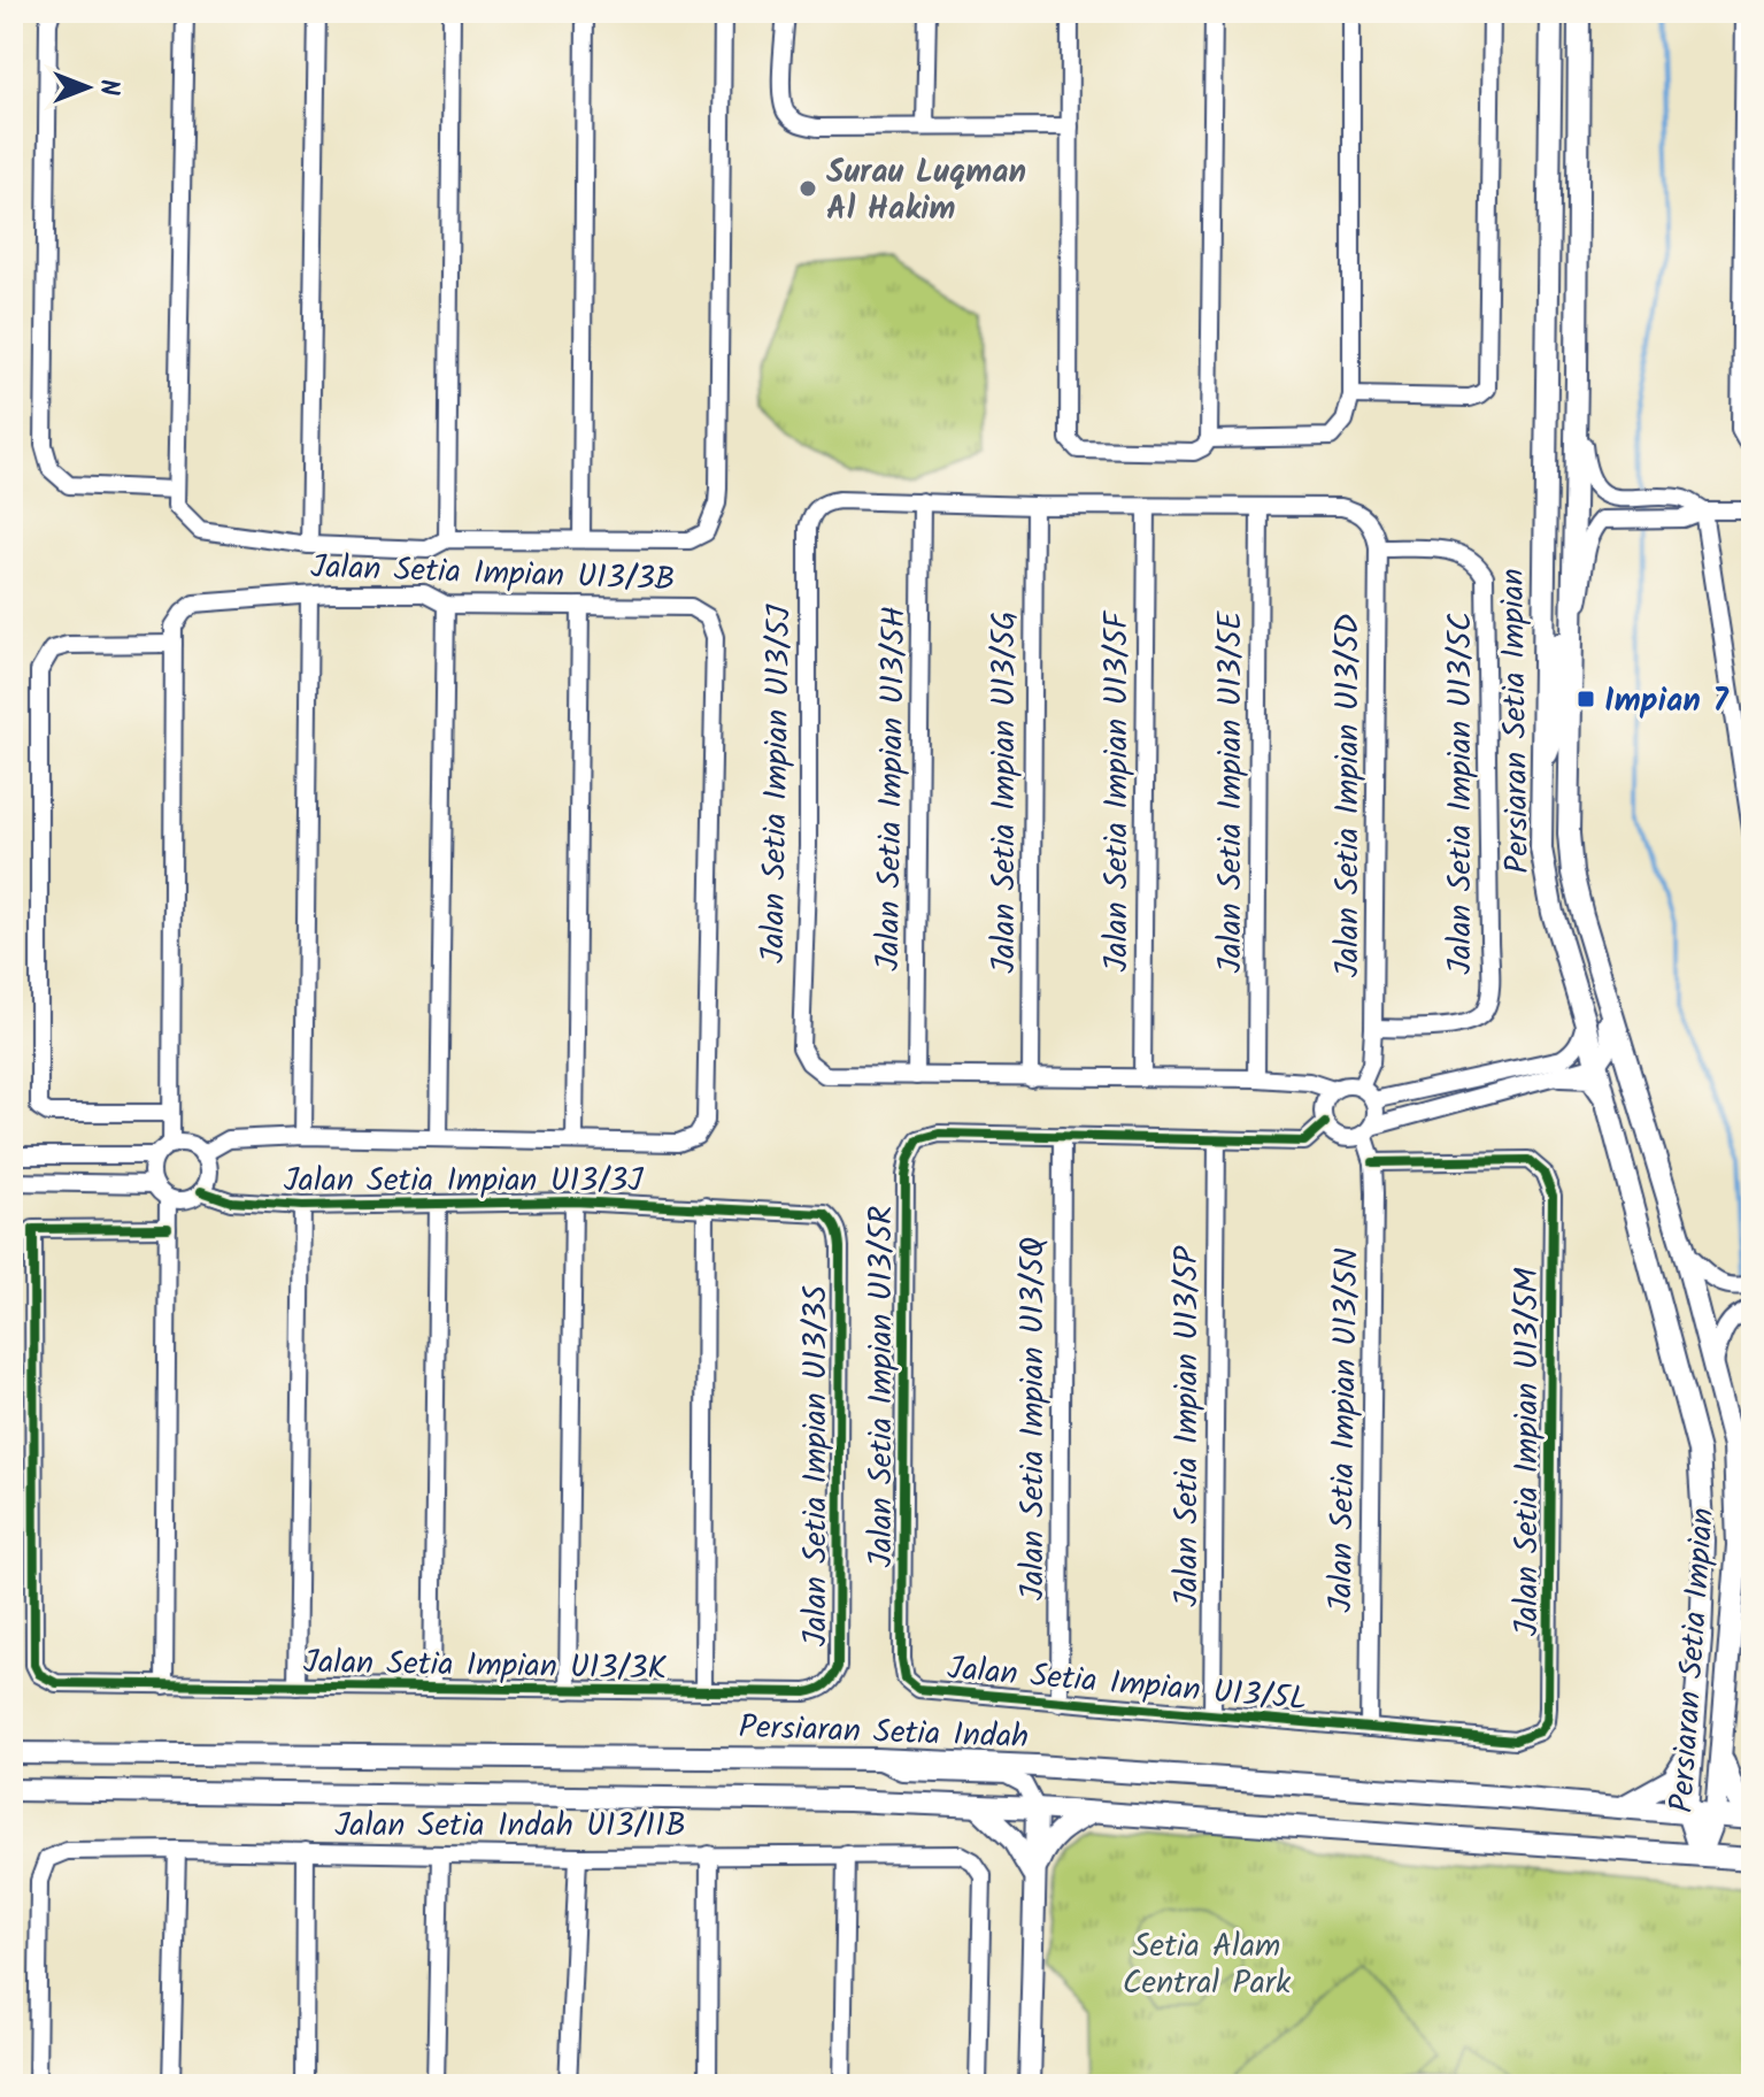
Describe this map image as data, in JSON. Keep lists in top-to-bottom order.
{
  "streets": {
    "street": [
      "Jalan Setia Impian U13/3B",
      "Persiaran Setia Impian",
      "Jalan Setia Impian U13/5J",
      "Jalan Setia Impian U13/5H",
      "Jalan Setia Impian U13/5G",
      "Jalan Setia Impian U13/5F",
      "Jalan Setia Impian U13/5E",
      "Jalan Setia Impian U13/5C",
      "Jalan Setia Impian U13/5D",
      "Jalan Setia Impian U13/3J",
      "Jalan Setia Impian U13/5R",
      "Jalan Setia Impian U13/5Q",
      "Jalan Setia Impian U13/5P",
      "Jalan Setia Impian U13/5N",
      "Jalan Setia Impian U13/5M",
      "Jalan Setia Impian U13/3S",
      "Jalan Setia Impian U13/3K",
      "Jalan Setia Impian U13/5L",
      "Persiaran Setia Indah",
      "Jalan Setia Indah U13/11B"
    ]
  },
  "crossings": [
    ["Persiaran Setia Impian", "Persiaran Setia Indah"],
    ["Jalan Setia Impian U13/5J", "Jalan Setia Impian U13/5H"],
    ["Jalan Setia Impian U13/5C", "Jalan Setia Impian U13/5D"],
    ["Jalan Setia Impian U13/5D", "Jalan Setia Impian U13/5N"],
    ["Jalan Setia Impian U13/3J", "Jalan Setia Impian U13/3S"],
    ["Jalan Setia Impian U13/5R", "Jalan Setia Impian U13/5Q"],
    ["Jalan Setia Impian U13/5R", "Jalan Setia Impian U13/5L"],
    ["Jalan Setia Impian U13/5Q", "Jalan Setia Impian U13/5L"],
    ["Jalan Setia Impian U13/5P", "Jalan Setia Impian U13/5L"],
    ["Jalan Setia Impian U13/5N", "Jalan Setia Impian U13/5M"],
    ["Jalan Setia Impian U13/5N", "Jalan Setia Impian U13/5L"],
    ["Jalan Setia Impian U13/5M", "Jalan Setia Impian U13/5L"],
    ["Jalan Setia Impian U13/3S", "Jalan Setia Impian U13/3K"]
  ],
  "parks": ["Setia Alam Central Park"],
  "places": {
    "other": ["Surau Luqman Al Hakim"],
    "transit": ["Impian 7"]
  },
  "north": "right"
}
